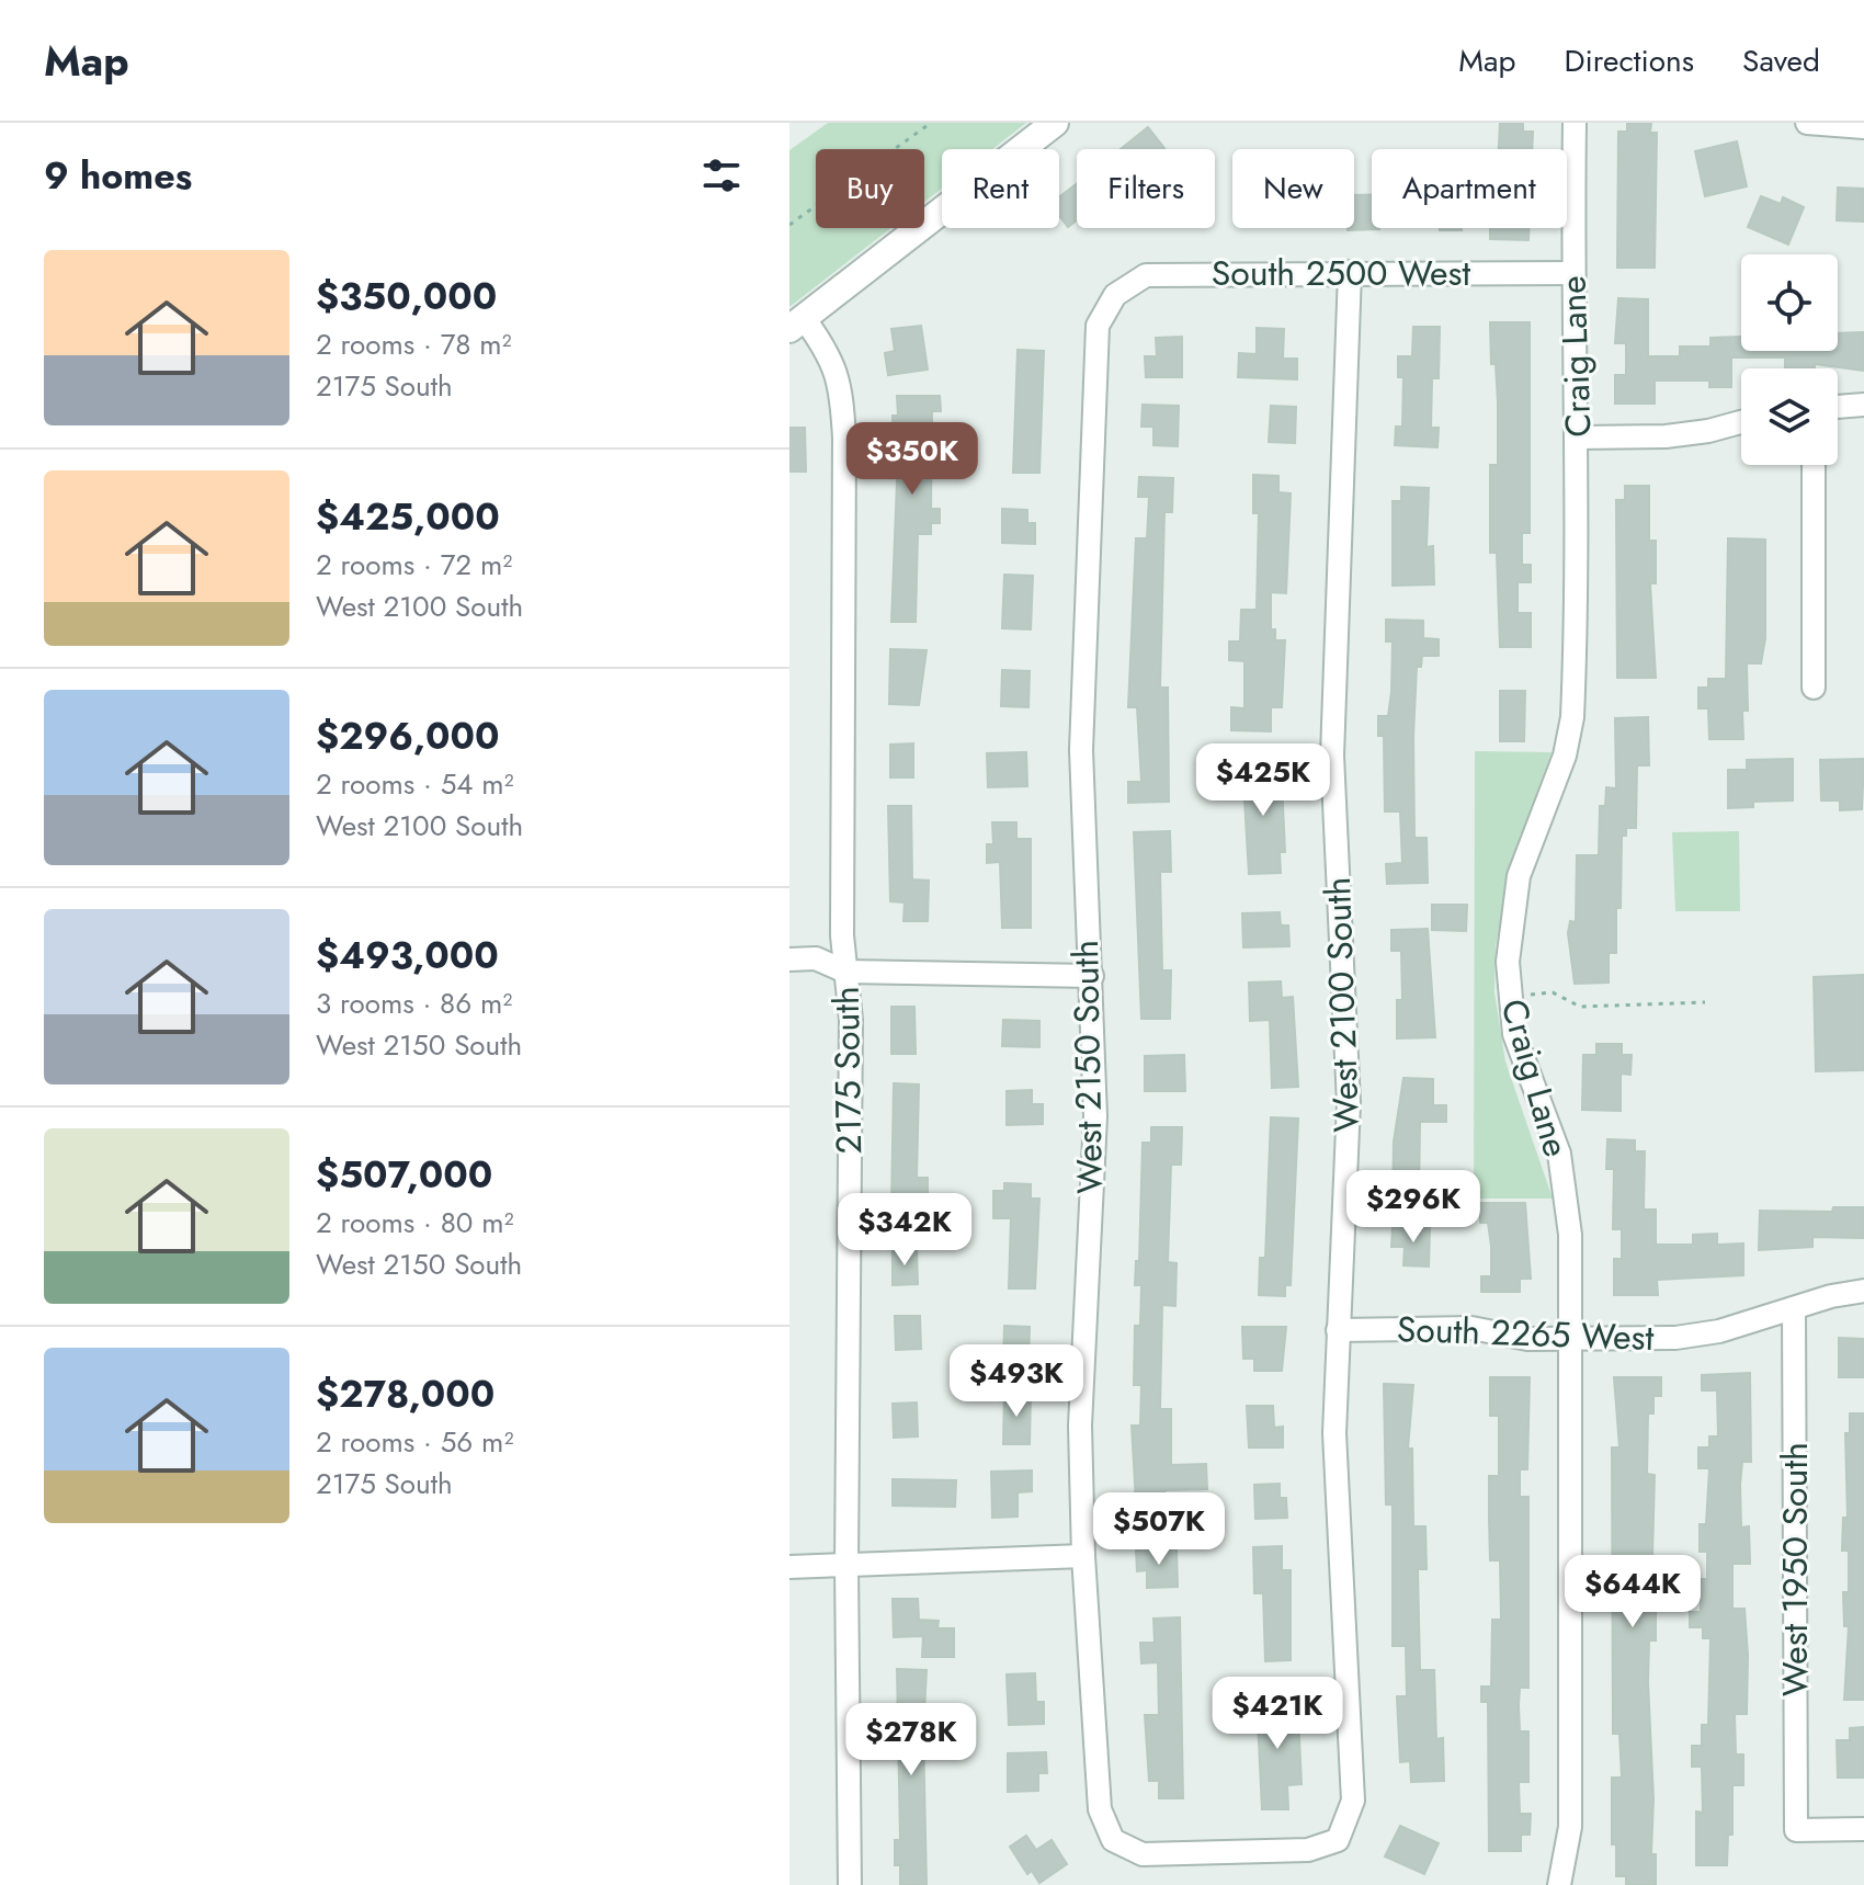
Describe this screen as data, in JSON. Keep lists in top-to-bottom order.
{
  "streets": {
    "street": [
      "South 2500 West",
      "Craig Lane",
      "West 2100 South",
      "West 2150 South",
      "2175 South",
      "South 2265 West",
      "West 1950 South"
    ]
  },
  "crossings": [
    ["South 2500 West", "Craig Lane"],
    ["South 2500 West", "West 2100 South"],
    ["South 2500 West", "West 2150 South"],
    ["Craig Lane", "South 2265 West"],
    ["West 2100 South", "West 2150 South"],
    ["West 2100 South", "South 2265 West"],
    ["South 2265 West", "West 1950 South"]
  ],
  "page": {
    "header": "Map",
    "nav": ["Map", "Directions", "Saved"],
    "heading": "9 homes",
    "chip": [
      "Buy",
      "Rent",
      "Filters",
      "New",
      "Apartment"
    ],
    "list": [
      {
        "name": "$350,000",
        "note": "2 rooms · 78 m² · 2175 South"
      },
      {
        "name": "$425,000",
        "note": "2 rooms · 72 m² · West 2100 South"
      },
      {
        "name": "$296,000",
        "note": "2 rooms · 54 m² · West 2100 South"
      },
      {
        "name": "$493,000",
        "note": "3 rooms · 86 m² · West 2150 South"
      },
      {
        "name": "$507,000",
        "note": "2 rooms · 80 m² · West 2150 South"
      },
      {
        "name": "$278,000",
        "note": "2 rooms · 56 m² · 2175 South"
      }
    ],
    "price": [
      "$350K",
      "$425K",
      "$296K",
      "$342K",
      "$493K",
      "$507K",
      "$644K",
      "$421K",
      "$278K"
    ]
  }
}
